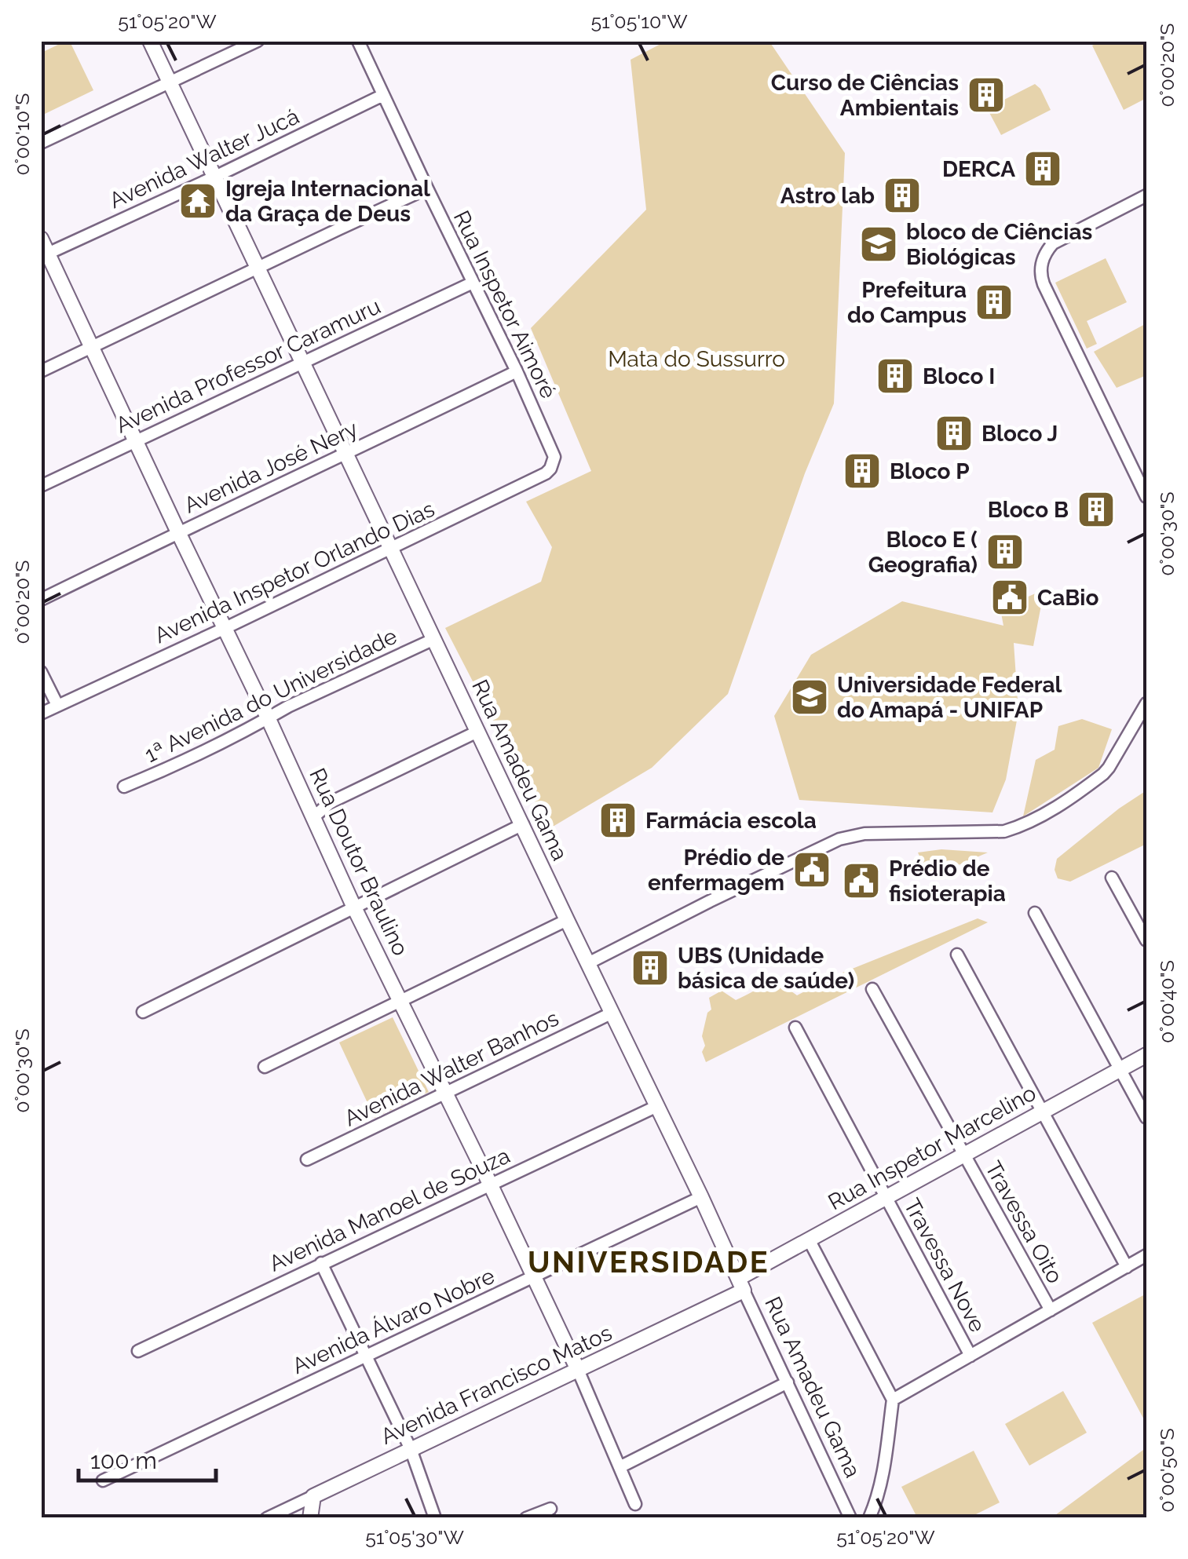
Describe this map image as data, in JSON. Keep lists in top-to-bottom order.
{
  "streets": {
    "street": [
      "Avenida Walter Jucá",
      "Rua Inspetor Aimoré",
      "Avenida Professor Caramuru",
      "Avenida José Nery",
      "Avenida Inspetor Orlando Dias",
      "1ª Avenida do Universidade",
      "Rua Amadeu Gama",
      "Rua Doutor Braulino",
      "Avenida Walter Banhos",
      "Rua Inspetor Marcelino",
      "Avenida Manoel de Souza",
      "Travessa Oito",
      "Travessa Nove",
      "Avenida Álvaro Nobre",
      "Avenida Francisco Matos"
    ]
  },
  "crossings": [
    ["Avenida Walter Jucá", "Rua Inspetor Aimoré"],
    ["Avenida Walter Jucá", "Rua Amadeu Gama"],
    ["Avenida Walter Jucá", "Rua Doutor Braulino"],
    ["Rua Inspetor Aimoré", "Avenida Professor Caramuru"],
    ["Rua Inspetor Aimoré", "Avenida José Nery"],
    ["Rua Inspetor Aimoré", "Avenida Inspetor Orlando Dias"],
    ["Avenida Professor Caramuru", "Rua Amadeu Gama"],
    ["Avenida Professor Caramuru", "Rua Doutor Braulino"],
    ["Avenida José Nery", "Rua Amadeu Gama"],
    ["Avenida José Nery", "Rua Doutor Braulino"],
    ["Avenida Inspetor Orlando Dias", "Rua Amadeu Gama"],
    ["Avenida Inspetor Orlando Dias", "Rua Doutor Braulino"],
    ["1ª Avenida do Universidade", "Rua Amadeu Gama"],
    ["1ª Avenida do Universidade", "Rua Doutor Braulino"],
    ["Rua Amadeu Gama", "Avenida Walter Banhos"],
    ["Rua Amadeu Gama", "Rua Inspetor Marcelino"],
    ["Rua Amadeu Gama", "Avenida Manoel de Souza"],
    ["Rua Amadeu Gama", "Avenida Álvaro Nobre"],
    ["Rua Amadeu Gama", "Avenida Francisco Matos"],
    ["Rua Doutor Braulino", "Avenida Walter Banhos"],
    ["Rua Doutor Braulino", "Avenida Manoel de Souza"],
    ["Rua Doutor Braulino", "Avenida Álvaro Nobre"],
    ["Rua Doutor Braulino", "Avenida Francisco Matos"],
    ["Rua Inspetor Marcelino", "Travessa Oito"],
    ["Rua Inspetor Marcelino", "Travessa Nove"],
    ["Rua Inspetor Marcelino", "Avenida Francisco Matos"]
  ],
  "districts": ["UNIVERSIDADE"],
  "parks": ["Mata do Sussurro"],
  "places": {
    "building": [
      "Curso de Ciências Ambientais",
      "DERCA",
      "Astro lab",
      "Prefeitura do Campus",
      "Bloco I",
      "Bloco J",
      "Bloco P",
      "Bloco B",
      "Bloco E ( Geografia)",
      "Farmácia escola",
      "UBS (Unidade básica de saúde)"
    ],
    "temple": ["Igreja Internacional da Graça de Deus"],
    "school or university": ["bloco de Ciências Biológicas", "Universidade Federal do Amapá - UNIFAP"],
    "public building": ["CaBio", "Prédio de enfermagem", "Prédio de fisioterapia"]
  },
  "scale_bar": "100 m",
  "coordinates": [
    "51°05'20\"W",
    "51°05'10\"W",
    "0°00'20\"S",
    "0°00'10\"S",
    "0°00'30\"S",
    "0°00'40\"S",
    "0°00'50\"S",
    "51°05'30\"W"
  ]
}
